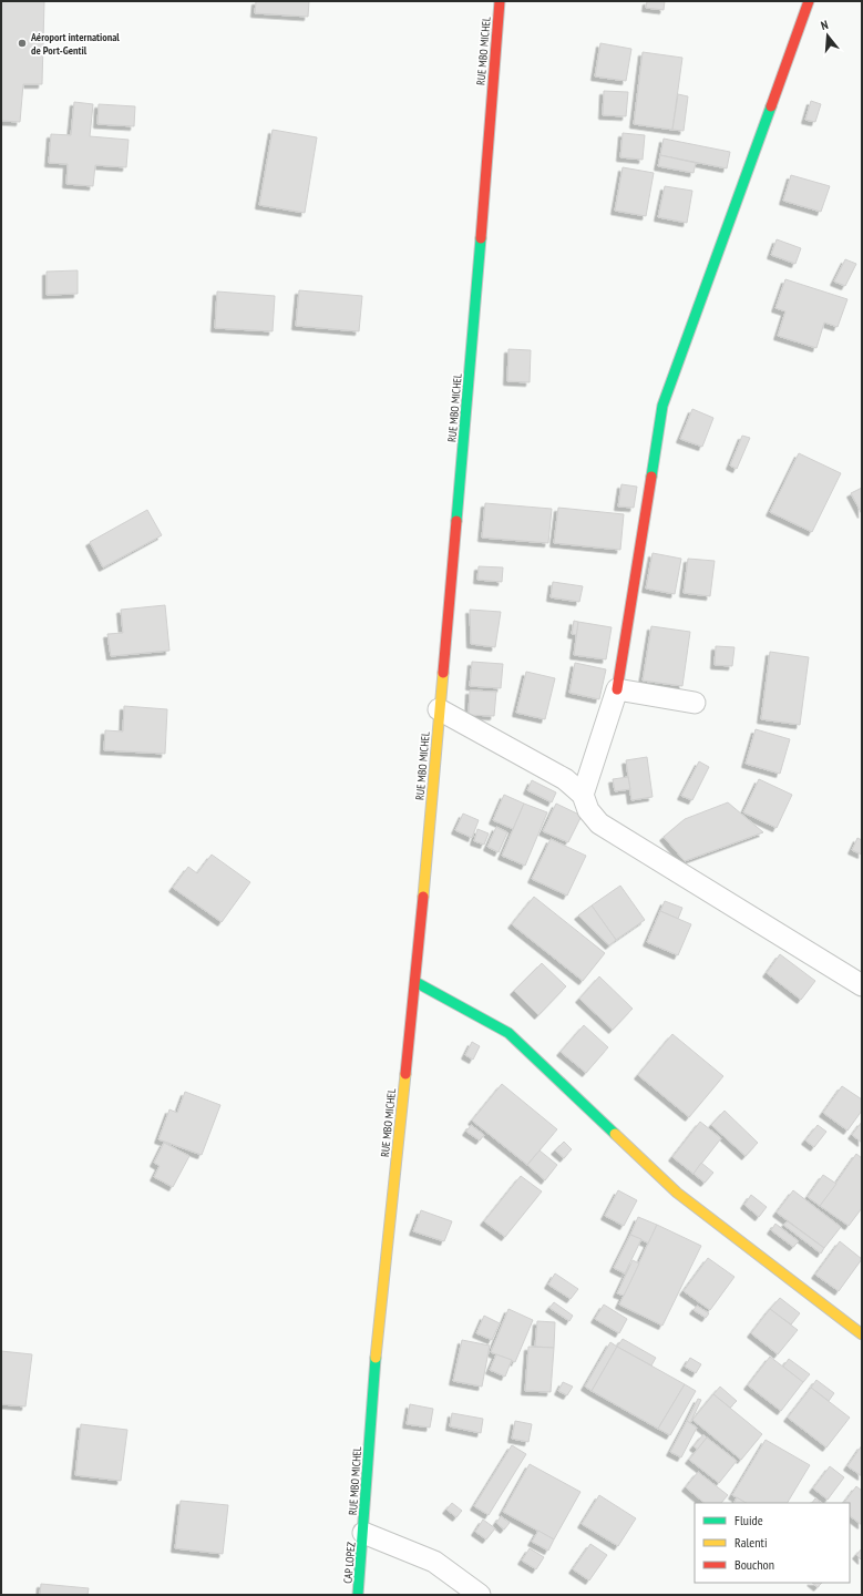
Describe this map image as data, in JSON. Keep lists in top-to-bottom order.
{
  "streets": {
    "street": ["RUE MBO MICHEL", "CAP LOPEZ"]
  },
  "crossings": [
    ["RUE MBO MICHEL", "CAP LOPEZ"]
  ],
  "places": ["Aéroport international de Port-Gentil"],
  "legend": ["Fluide", "Ralenti", "Bouchon"],
  "north": "top"
}
